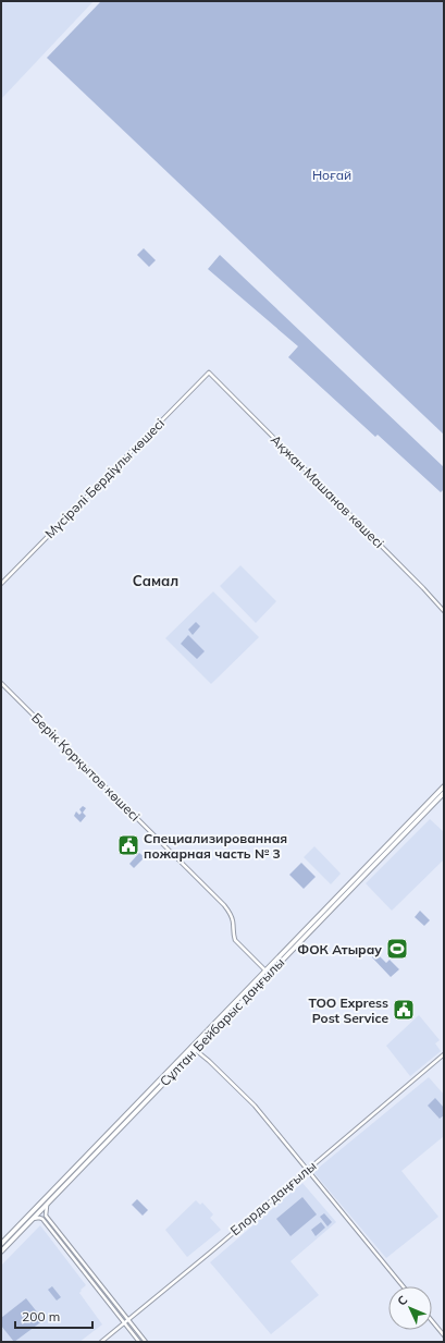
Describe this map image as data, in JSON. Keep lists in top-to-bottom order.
{
  "streets": {
    "main road": ["Сұлтан Бейбарыс даңғылы"],
    "street": [
      "Мүсірәлі Бердіұлы көшесі",
      "Ақжан Машанов көшесі",
      "Берік Қорқытов көшесі",
      "Елорда даңғылы"
    ]
  },
  "crossings": [
    ["Мүсірәлі Бердіұлы көшесі", "Ақжан Машанов көшесі"],
    ["Берік Қорқытов көшесі", "Сұлтан Бейбарыс даңғылы"]
  ],
  "districts": ["Самал"],
  "parks": ["Ноғай"],
  "places": {
    "public building": ["Специализированная пожарная часть № 3", "ТОО Express Post Service"],
    "sports": ["ФОК Атырау"]
  },
  "scale_bar": "200 m",
  "north": "top left"
}
